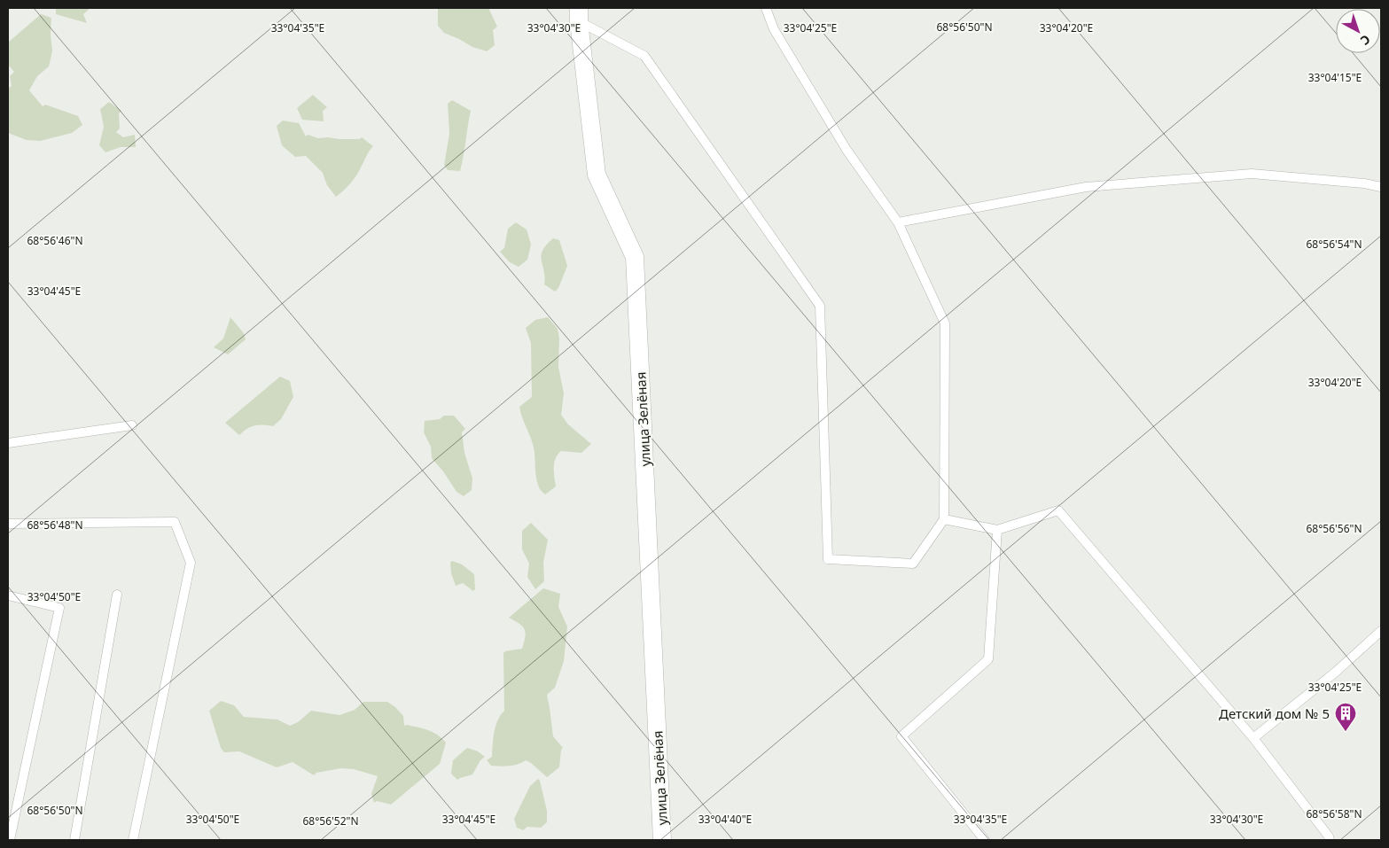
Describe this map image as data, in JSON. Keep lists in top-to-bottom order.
{
  "streets": {
    "street": ["улица Зелёная"]
  },
  "places": {
    "building": ["Детский дом № 5"]
  },
  "north": "bottom right",
  "coordinates": [
    "68°56'50\"N",
    "33°04'25\"E",
    "33°04'20\"E",
    "33°04'35\"E",
    "33°04'30\"E",
    "33°04'15\"E",
    "68°56'46\"N",
    "68°56'54\"N",
    "33°04'45\"E",
    "68°56'48\"N",
    "68°56'56\"N",
    "33°04'50\"E",
    "68°56'58\"N",
    "33°04'40\"E",
    "68°56'52\"N"
  ]
}
